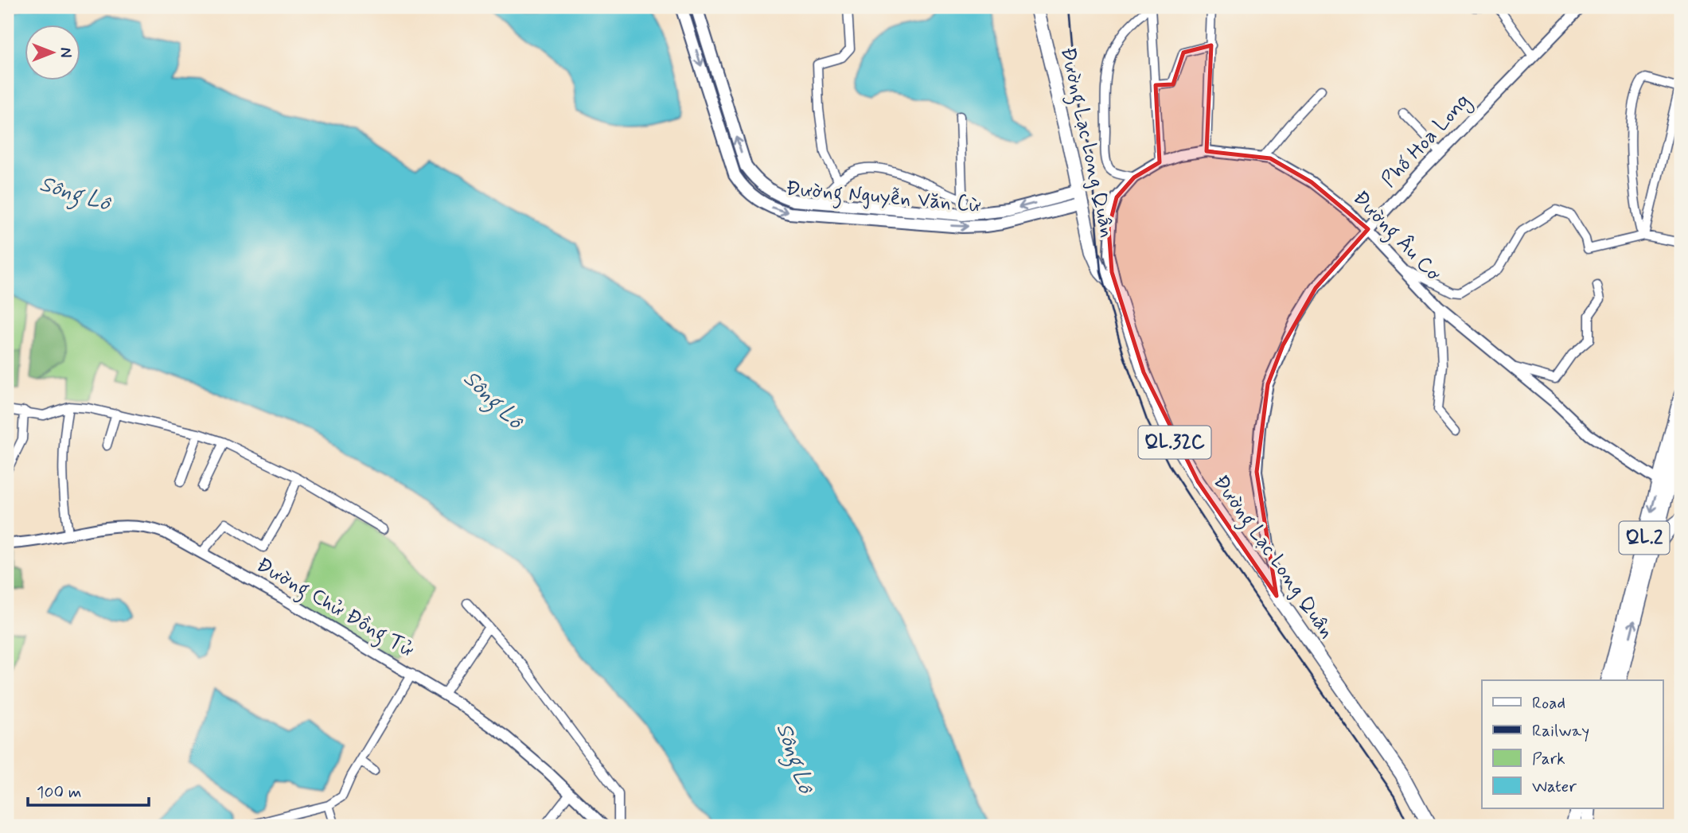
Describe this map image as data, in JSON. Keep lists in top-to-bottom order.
{
  "streets": {
    "main road": [
      "Đường Lạc Long Quân",
      "Đường Nguyễn Văn Cừ",
      "QL.32C",
      "QL.2"
    ],
    "street": ["Phố Hoa Long", "Đường Âu Cơ", "Đường Chử Đồng Tử"]
  },
  "crossings": [
    ["Phố Hoa Long", "Đường Lạc Long Quân"],
    ["Phố Hoa Long", "Đường Âu Cơ"],
    ["Đường Lạc Long Quân", "Đường Nguyễn Văn Cừ"],
    ["Đường Lạc Long Quân", "Đường Âu Cơ"],
    ["Đường Âu Cơ", "QL.2"]
  ],
  "water": ["Sông Lô"],
  "legend": [
    "Road",
    "Railway",
    "Park",
    "Water"
  ],
  "scale_bar": "100 m",
  "north": "right"
}
